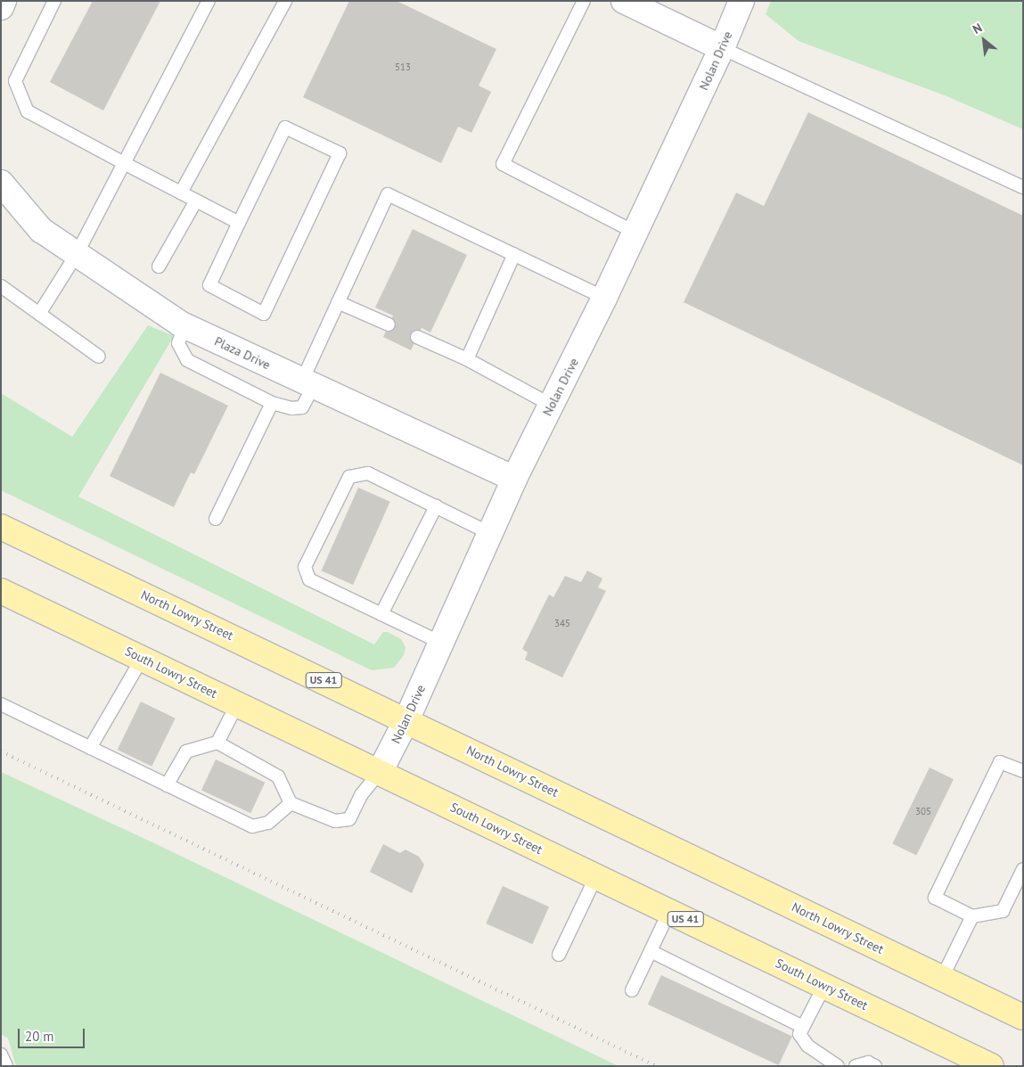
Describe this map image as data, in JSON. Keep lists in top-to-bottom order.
{
  "streets": {
    "main road": ["North Lowry Street", "South Lowry Street", "US 41"],
    "street": ["Nolan Drive", "Plaza Drive"]
  },
  "crossings": [
    ["Nolan Drive", "Plaza Drive"],
    ["Nolan Drive", "North Lowry Street"],
    ["Nolan Drive", "South Lowry Street"]
  ],
  "house_numbers": ["513", "345", "305"],
  "scale_bar": "20 m",
  "north": "top left"
}
